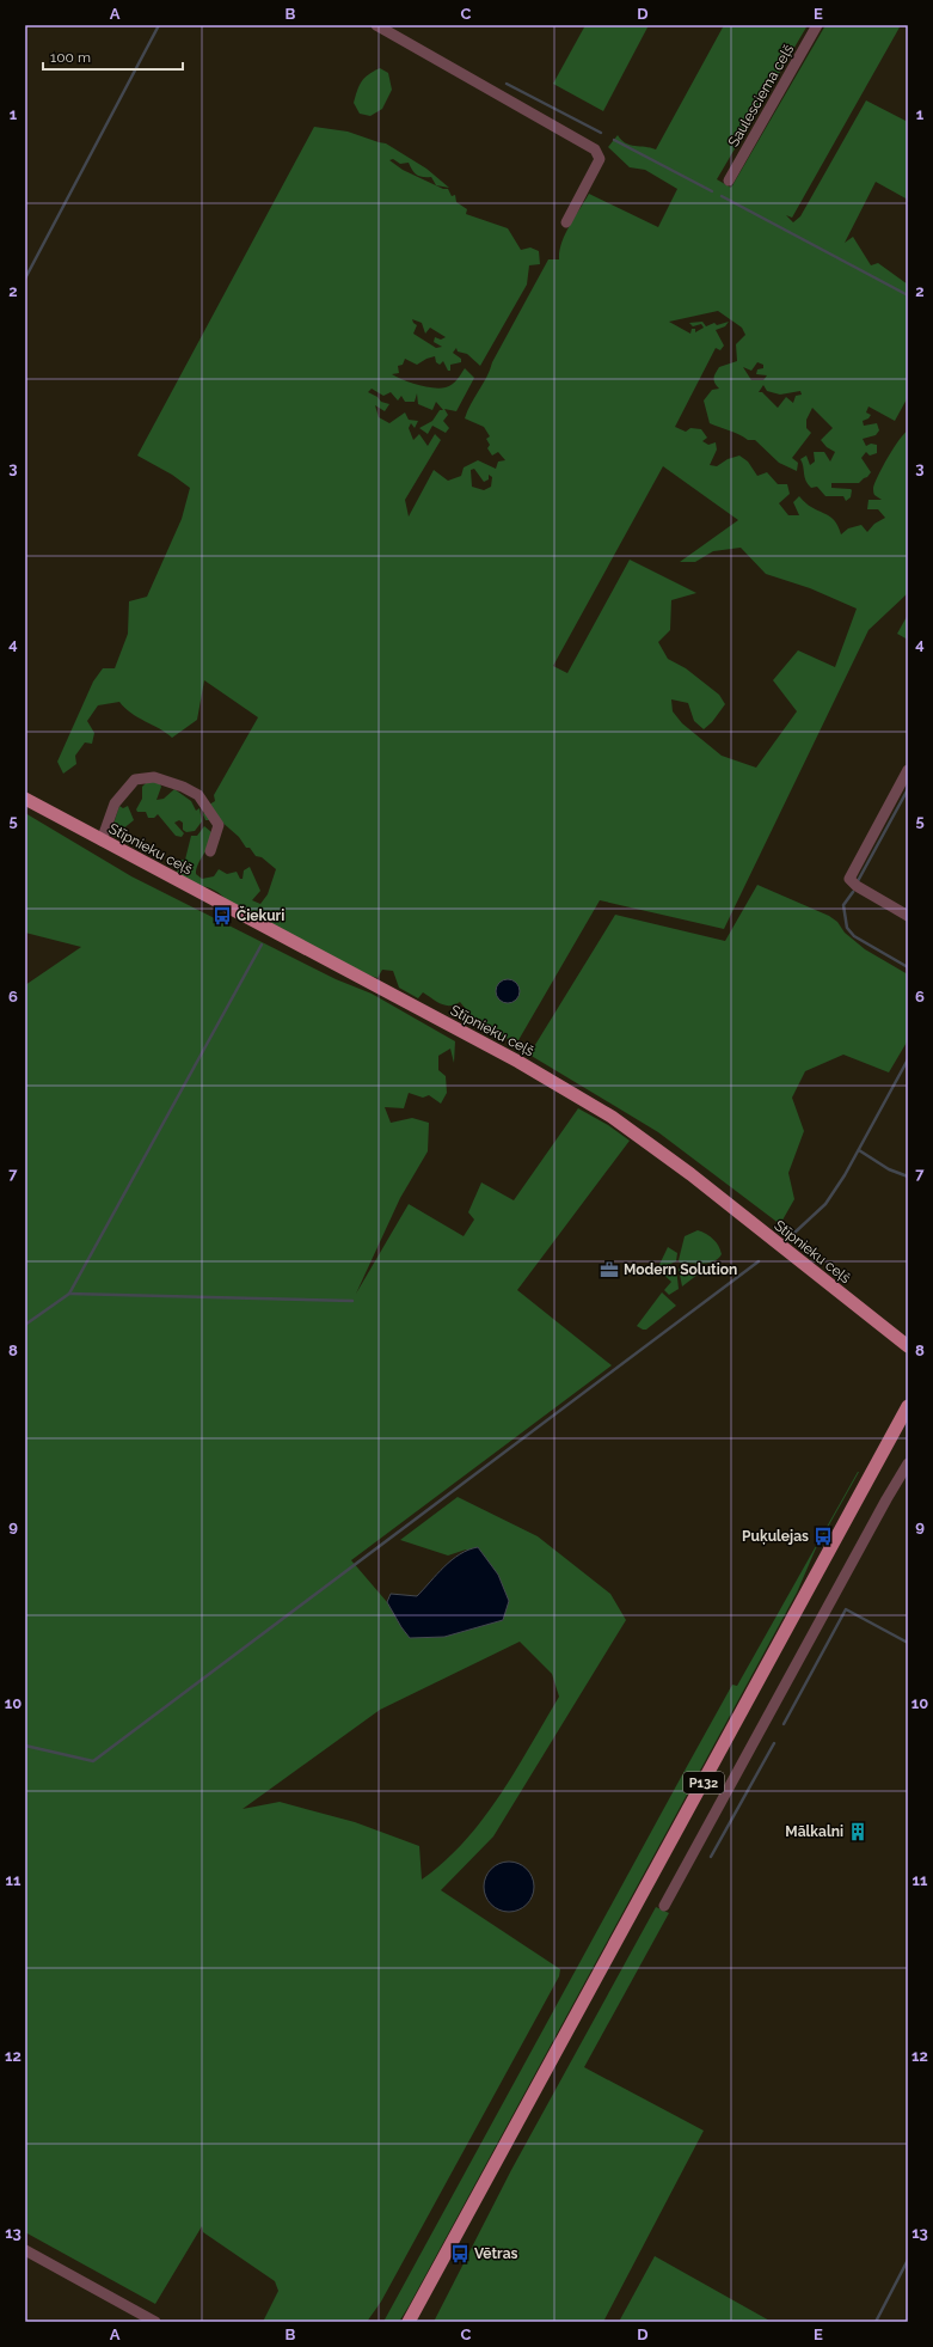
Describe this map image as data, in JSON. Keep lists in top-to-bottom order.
{
  "streets": {
    "main road": ["Stīpnieku ceļš", "P132"],
    "street": ["Saulesciema ceļš"]
  },
  "places": {
    "bus stop": ["Čiekuri", "Puķulejas", "Vētras"],
    "office": ["Modern Solution"],
    "building": ["Mālkalni"]
  },
  "scale_bar": "100 m",
  "grid": {
    "columns": [
      "A",
      "B",
      "C",
      "D",
      "E"
    ],
    "rows": [
      "1",
      "2",
      "3",
      "4",
      "5",
      "6",
      "7",
      "8",
      "9",
      "10",
      "11",
      "12",
      "13"
    ]
  }
}
